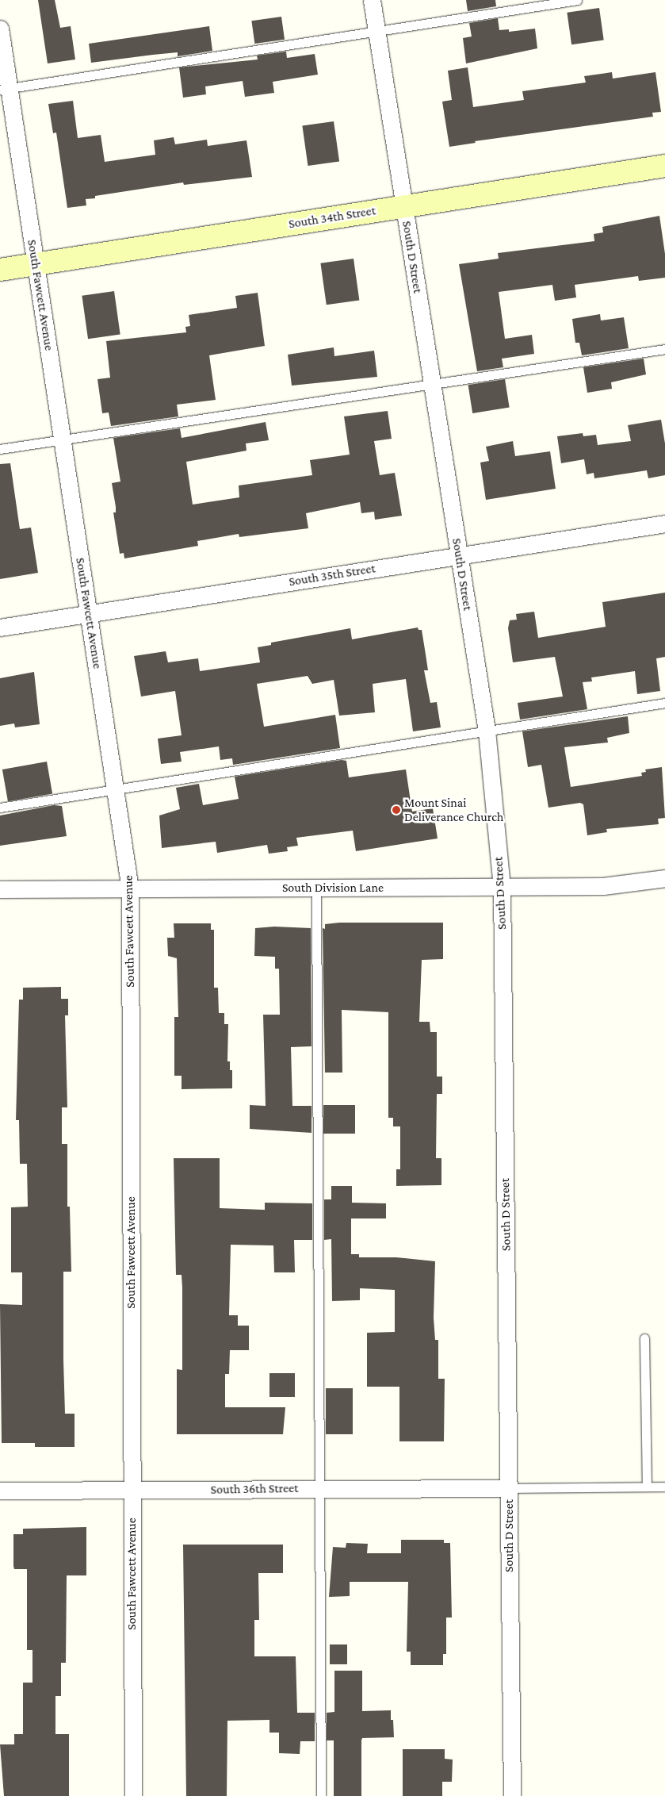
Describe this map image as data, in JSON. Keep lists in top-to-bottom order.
{
  "streets": {
    "street": [
      "South 34th Street",
      "South D Street",
      "South Fawcett Avenue",
      "South 35th Street",
      "South Division Lane",
      "South 36th Street"
    ]
  },
  "crossings": [
    ["South 34th Street", "South D Street"],
    ["South 34th Street", "South Fawcett Avenue"],
    ["South D Street", "South 35th Street"],
    ["South D Street", "South Division Lane"],
    ["South D Street", "South 36th Street"],
    ["South Fawcett Avenue", "South 35th Street"],
    ["South Fawcett Avenue", "South Division Lane"],
    ["South Fawcett Avenue", "South 36th Street"]
  ],
  "places": ["Mount Sinai Deliverance Church"]
}
